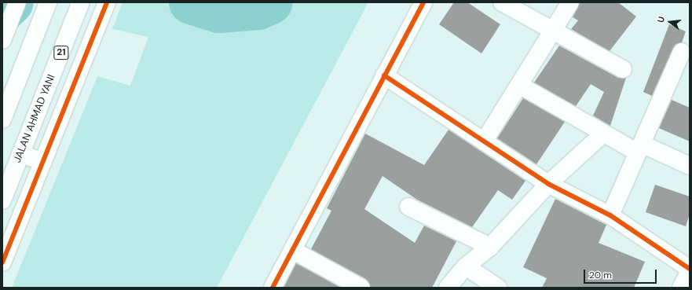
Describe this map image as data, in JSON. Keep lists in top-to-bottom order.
{
  "streets": {
    "main road": ["21", "JALAN AHMAD YANI"]
  },
  "scale_bar": "20 m",
  "north": "left"
}
